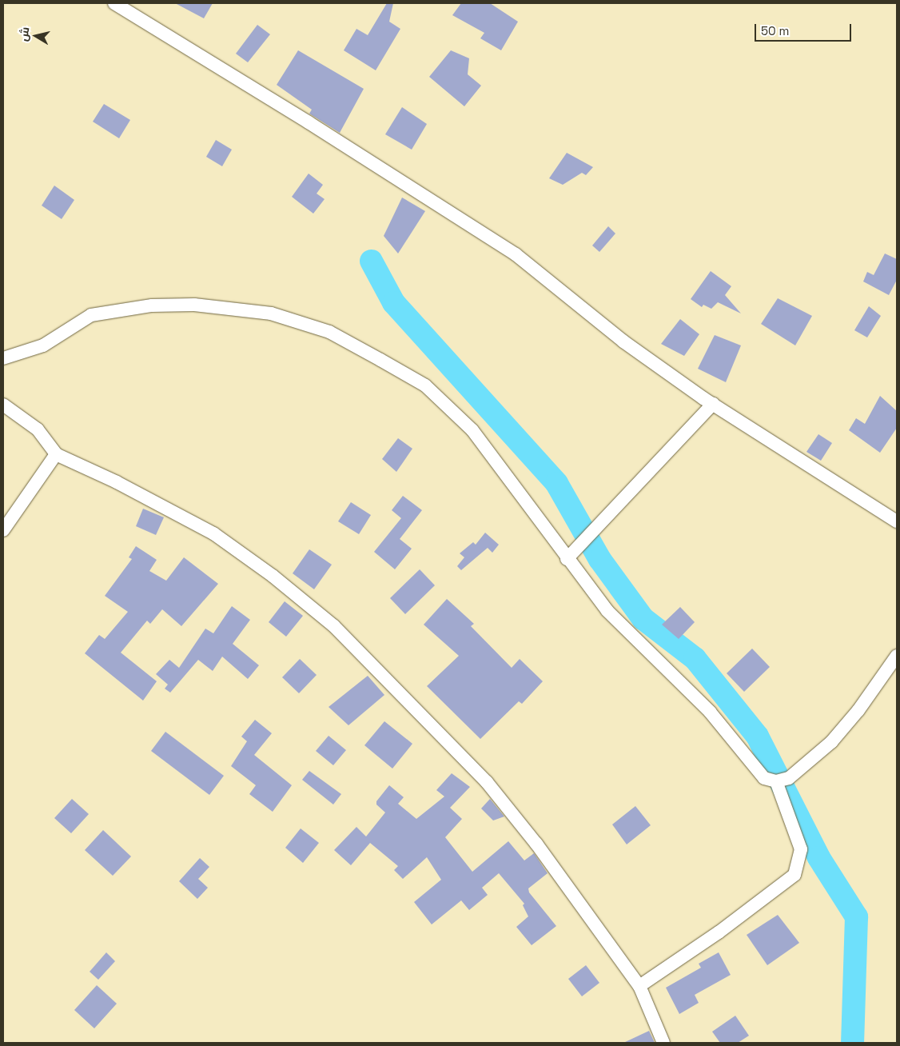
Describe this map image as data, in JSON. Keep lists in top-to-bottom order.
{
  "scale_bar": "50 m",
  "north": "left"
}
